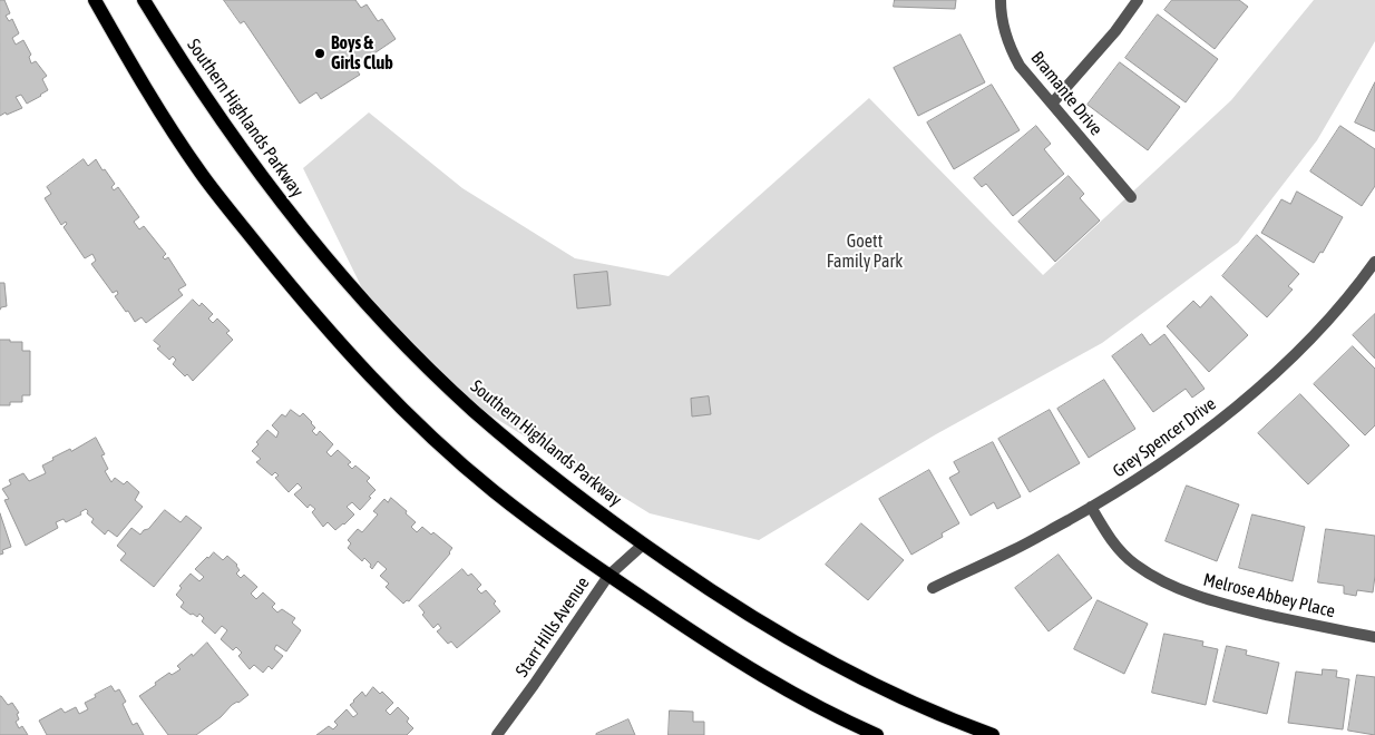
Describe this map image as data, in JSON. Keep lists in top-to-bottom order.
{
  "streets": {
    "main road": ["Southern Highlands Parkway"],
    "street": [
      "Bramante Drive",
      "Grey Spencer Drive",
      "Melrose Abbey Place",
      "Starr Hills Avenue"
    ]
  },
  "crossings": [
    ["Southern Highlands Parkway", "Starr Hills Avenue"],
    ["Grey Spencer Drive", "Melrose Abbey Place"]
  ],
  "parks": ["Goett Family Park"],
  "places": ["Boys & Girls Club"]
}
